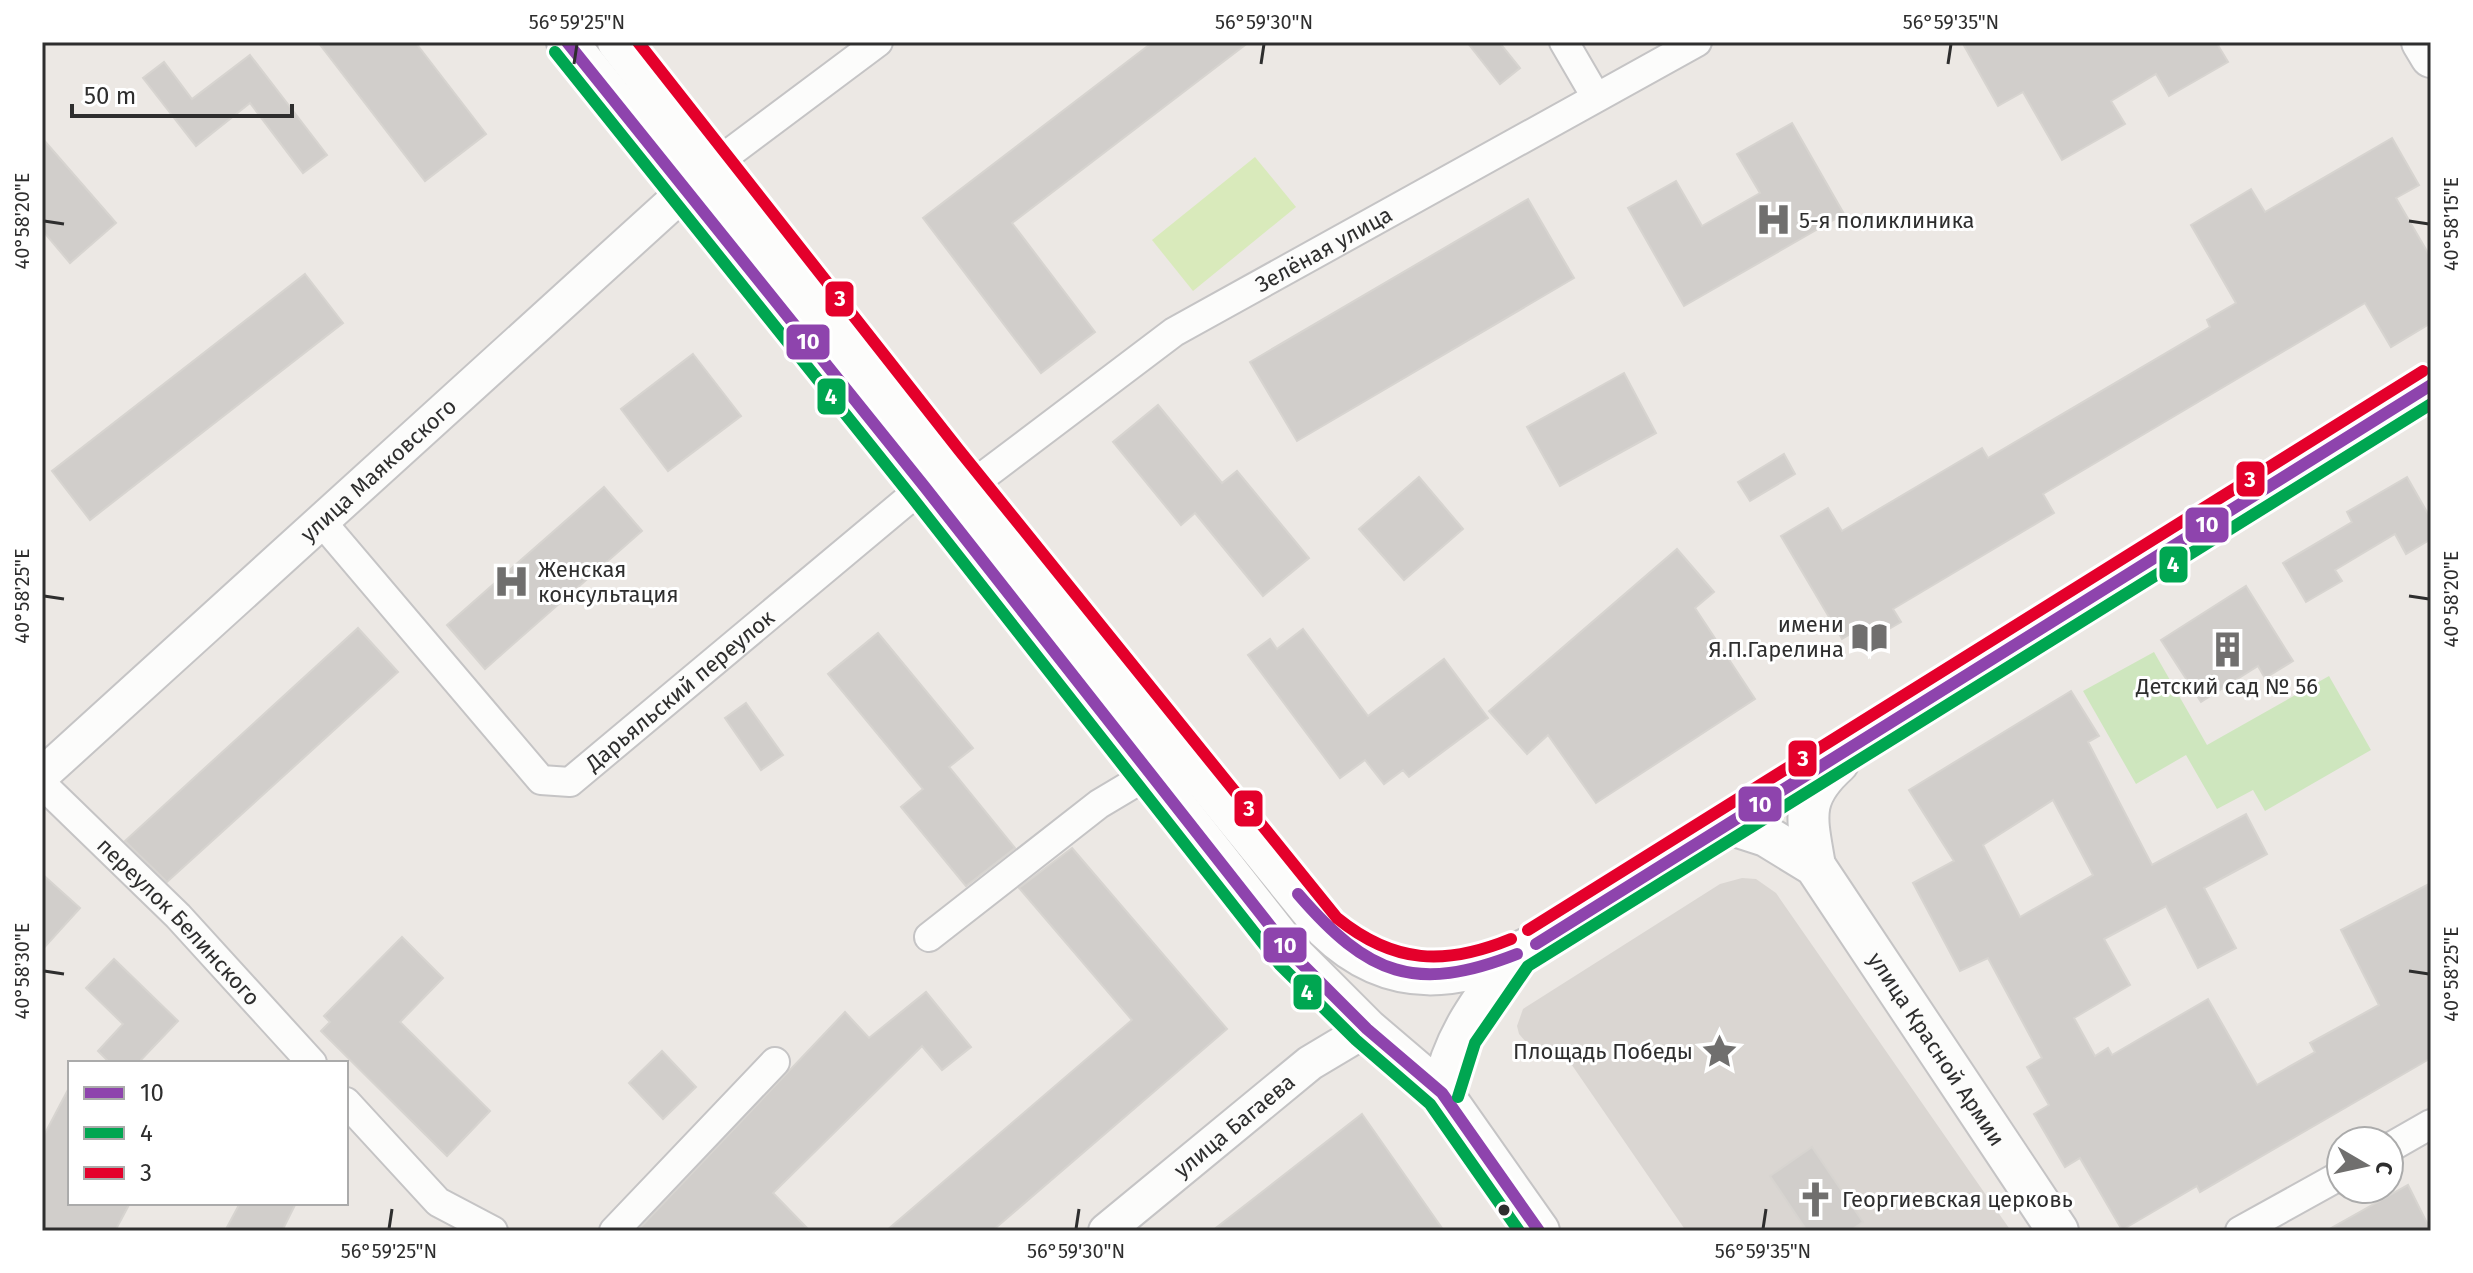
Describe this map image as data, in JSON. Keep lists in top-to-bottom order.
{
  "streets": {
    "main road": ["улица Красной Армии"],
    "street": [
      "Зелёная улица",
      "улица Маяковского",
      "Дарьяльский переулок",
      "переулок Белинского",
      "улица Багаева"
    ]
  },
  "crossings": [
    ["улица Маяковского", "Дарьяльский переулок"]
  ],
  "places": {
    "hospital": ["5-я поликлиника", "Женская консультация"],
    "library": ["имени Я.П.Гарелина"],
    "building": ["Детский сад № 56"],
    "place": ["Площадь Победы"],
    "church": ["Георгиевская церковь"]
  },
  "lines": ["transit line 10", "transit line 3", "transit line 4"],
  "legend": ["10", "4", "3"],
  "scale_bar": "50 m",
  "north": "right",
  "coordinates": [
    "56°59'25\"N",
    "56°59'30\"N",
    "56°59'35\"N",
    "40°58'20\"E",
    "40°58'15\"E",
    "40°58'25\"E",
    "40°58'30\"E"
  ]
}
